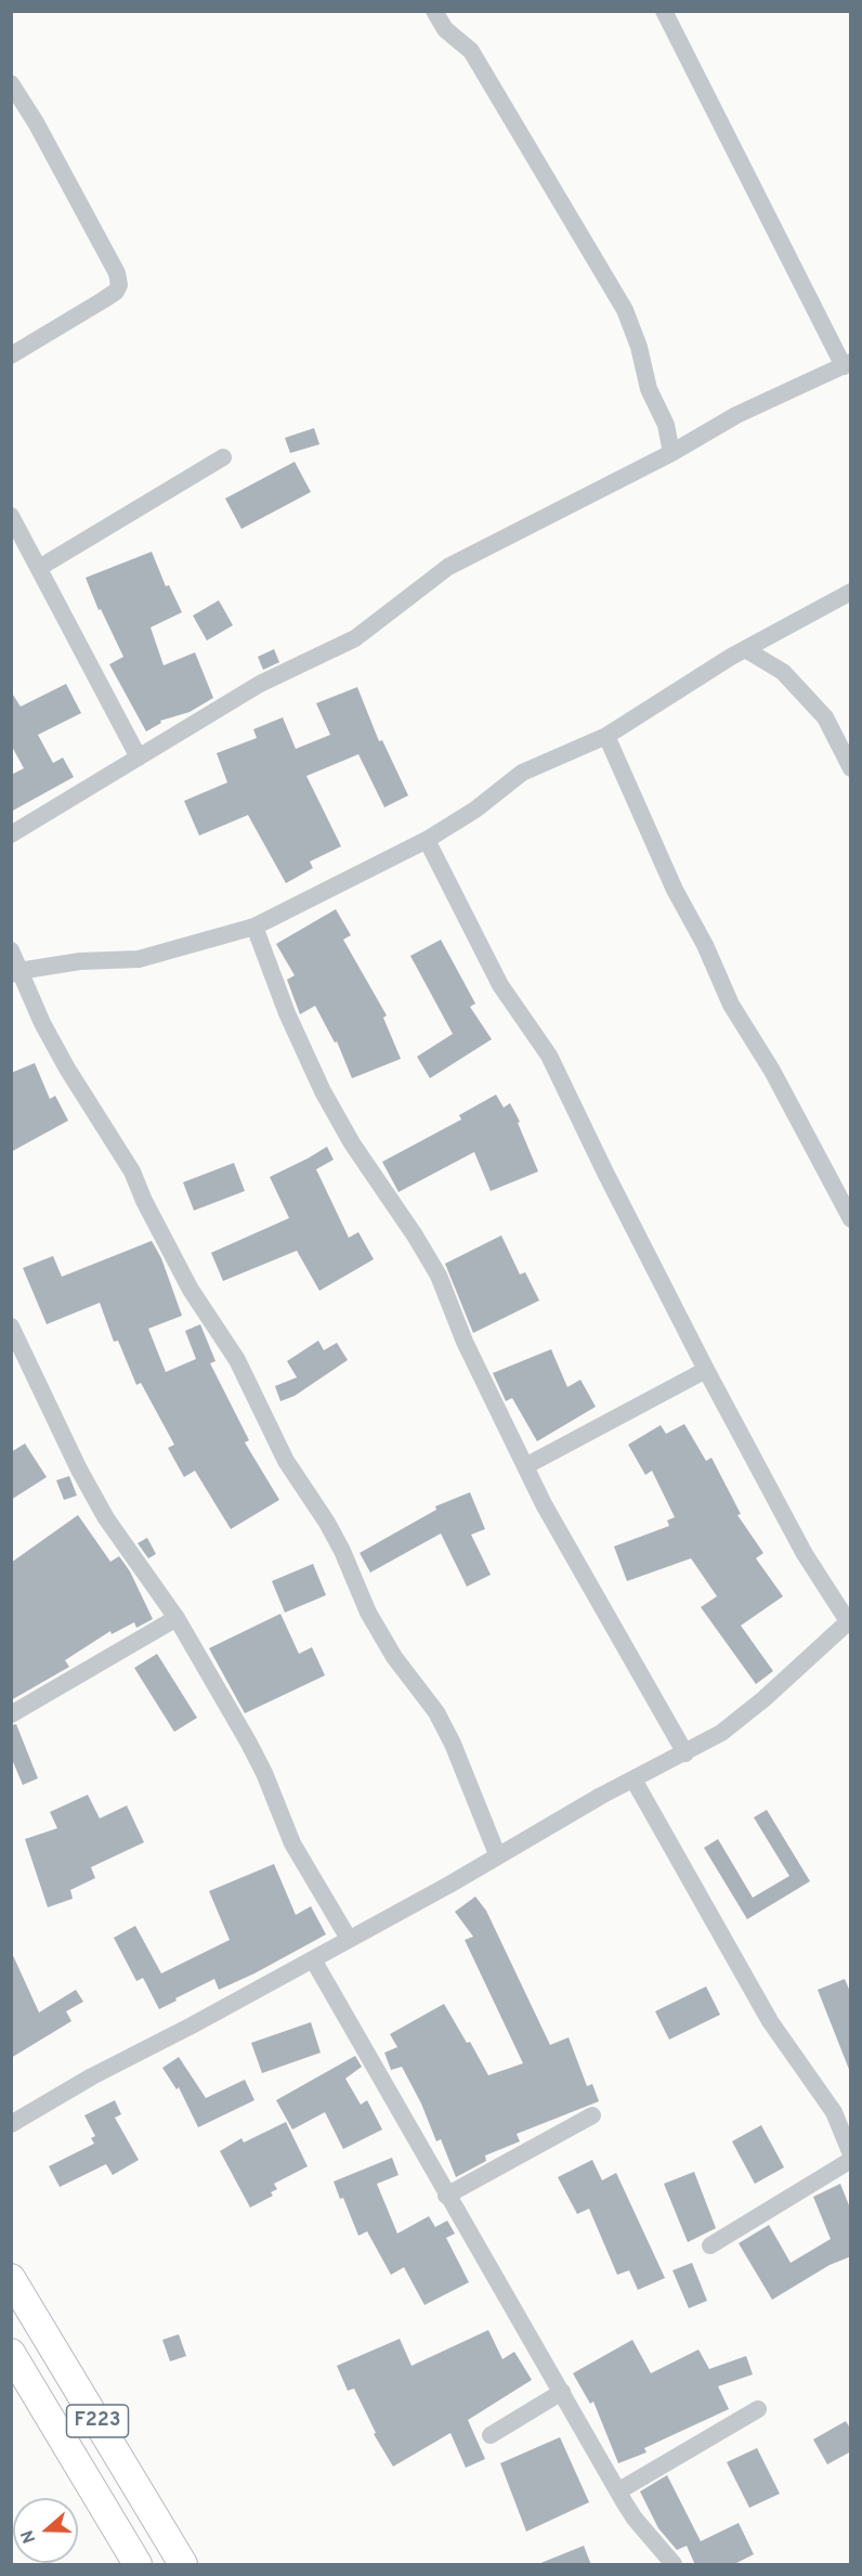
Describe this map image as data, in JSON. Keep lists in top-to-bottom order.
{
  "streets": {
    "main road": ["F223"]
  },
  "north": "left"
}
